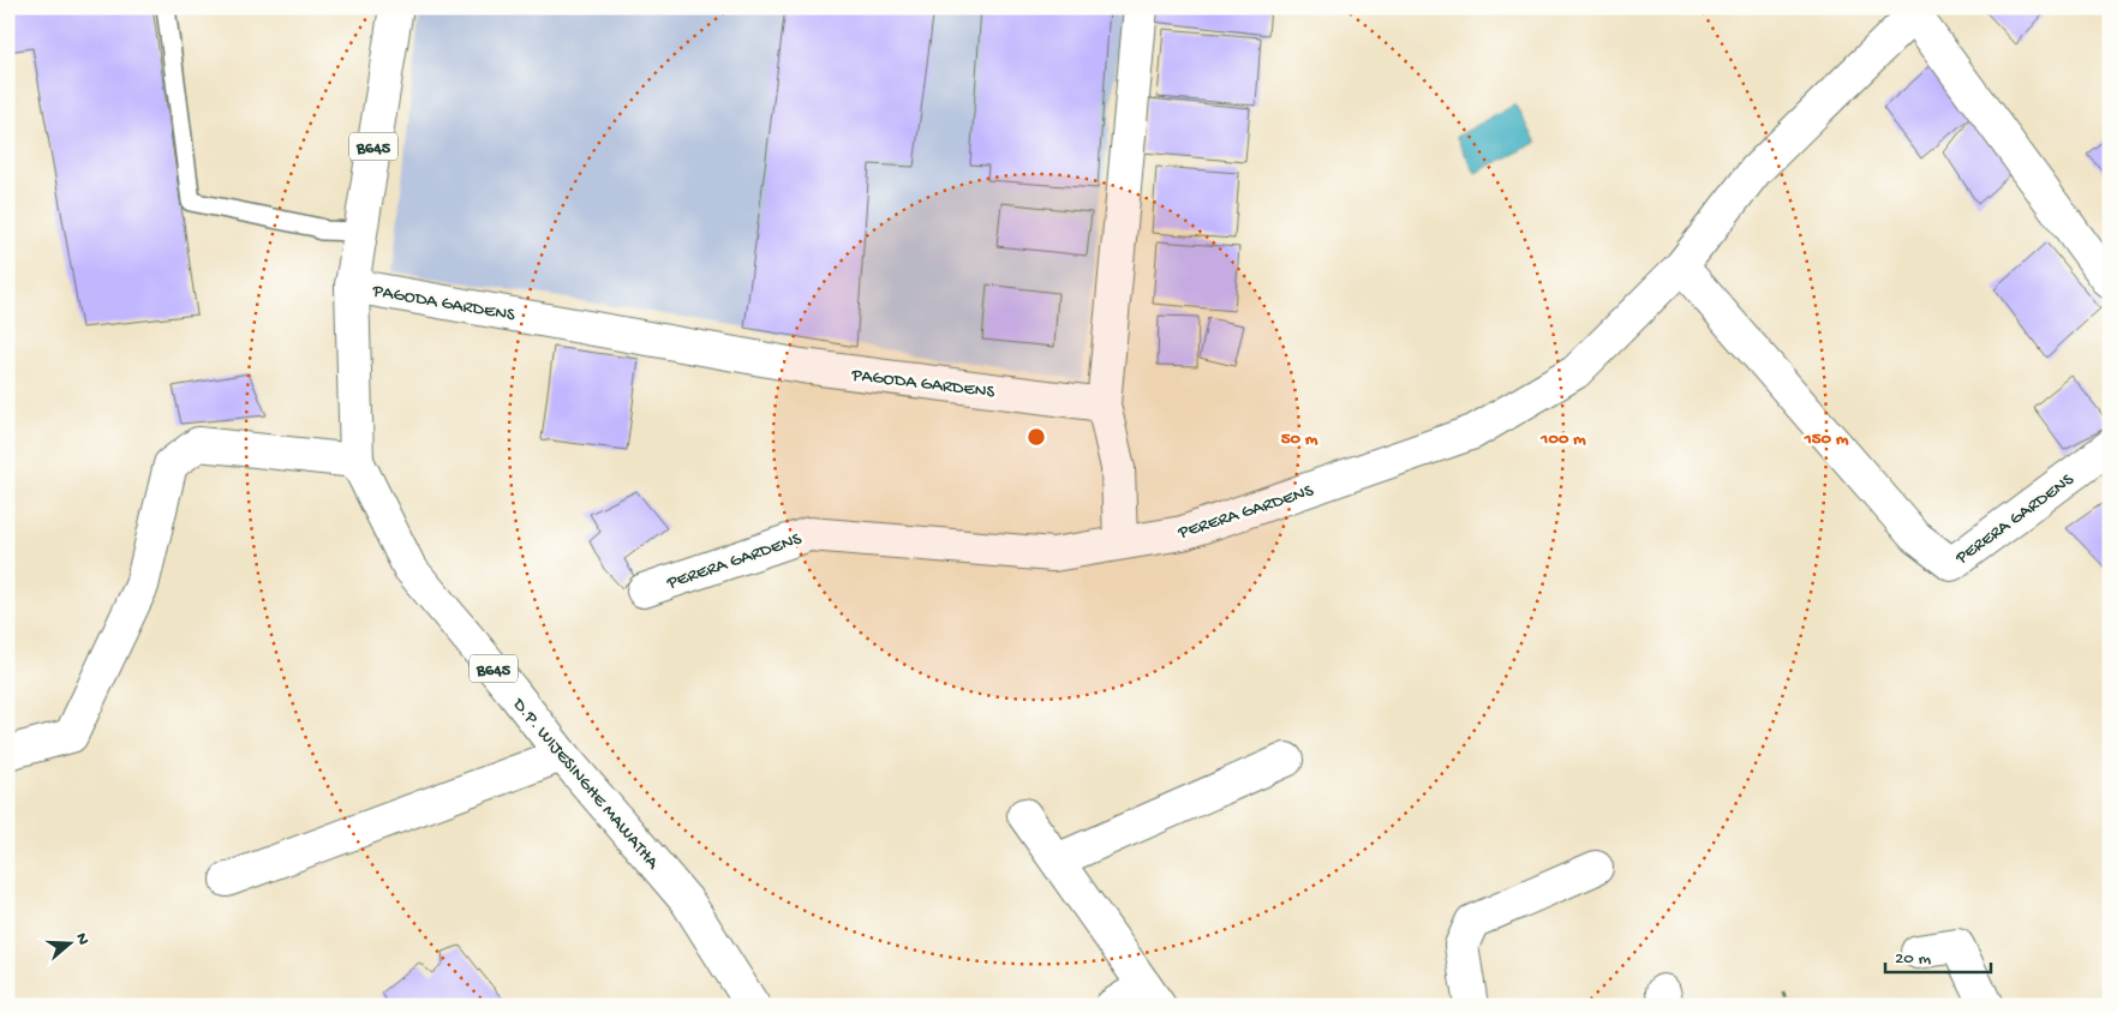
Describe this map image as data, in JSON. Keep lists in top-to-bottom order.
{
  "streets": {
    "street": [
      "B645",
      "PAGODA GARDENS",
      "PERERA GARDENS",
      "D.P. WIJESINGHE MAWATHA"
    ]
  },
  "crossings": [
    ["PAGODA GARDENS", "D.P. WIJESINGHE MAWATHA"]
  ],
  "scale_bar": "20 m",
  "north": "right",
  "rings": ["50 m", "100 m", "150 m"]
}
